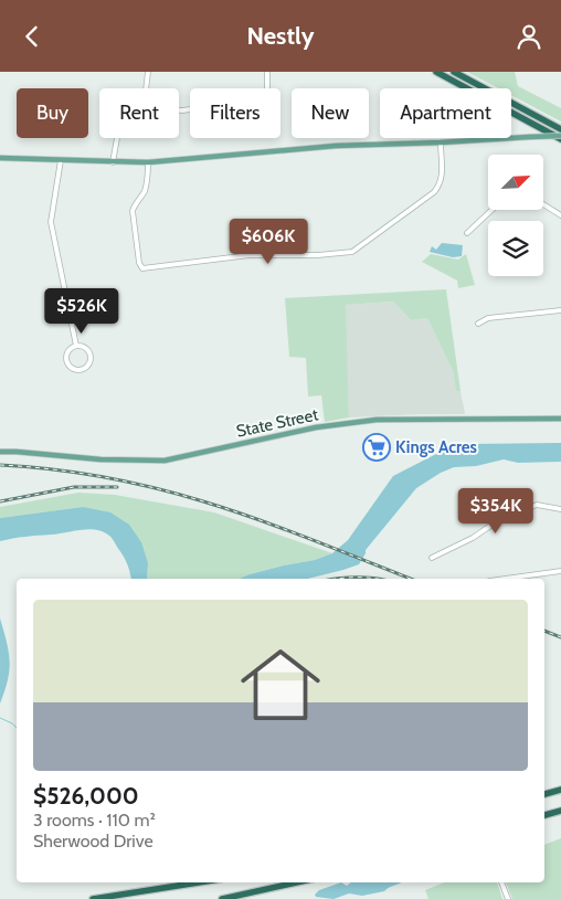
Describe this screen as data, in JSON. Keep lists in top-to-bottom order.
{
  "streets": {
    "main road": ["State Street"]
  },
  "places": {
    "supermarket": ["Kings Acres"]
  },
  "north": "top right",
  "page": {
    "header": "Nestly",
    "chip": [
      "Buy",
      "Rent",
      "Filters",
      "New",
      "Apartment"
    ],
    "price": ["$606K", "$526K", "$354K"],
    "list": [
      {
        "name": "$526,000",
        "note": "3 rooms · 110 m² · Sherwood Drive"
      }
    ]
  }
}
